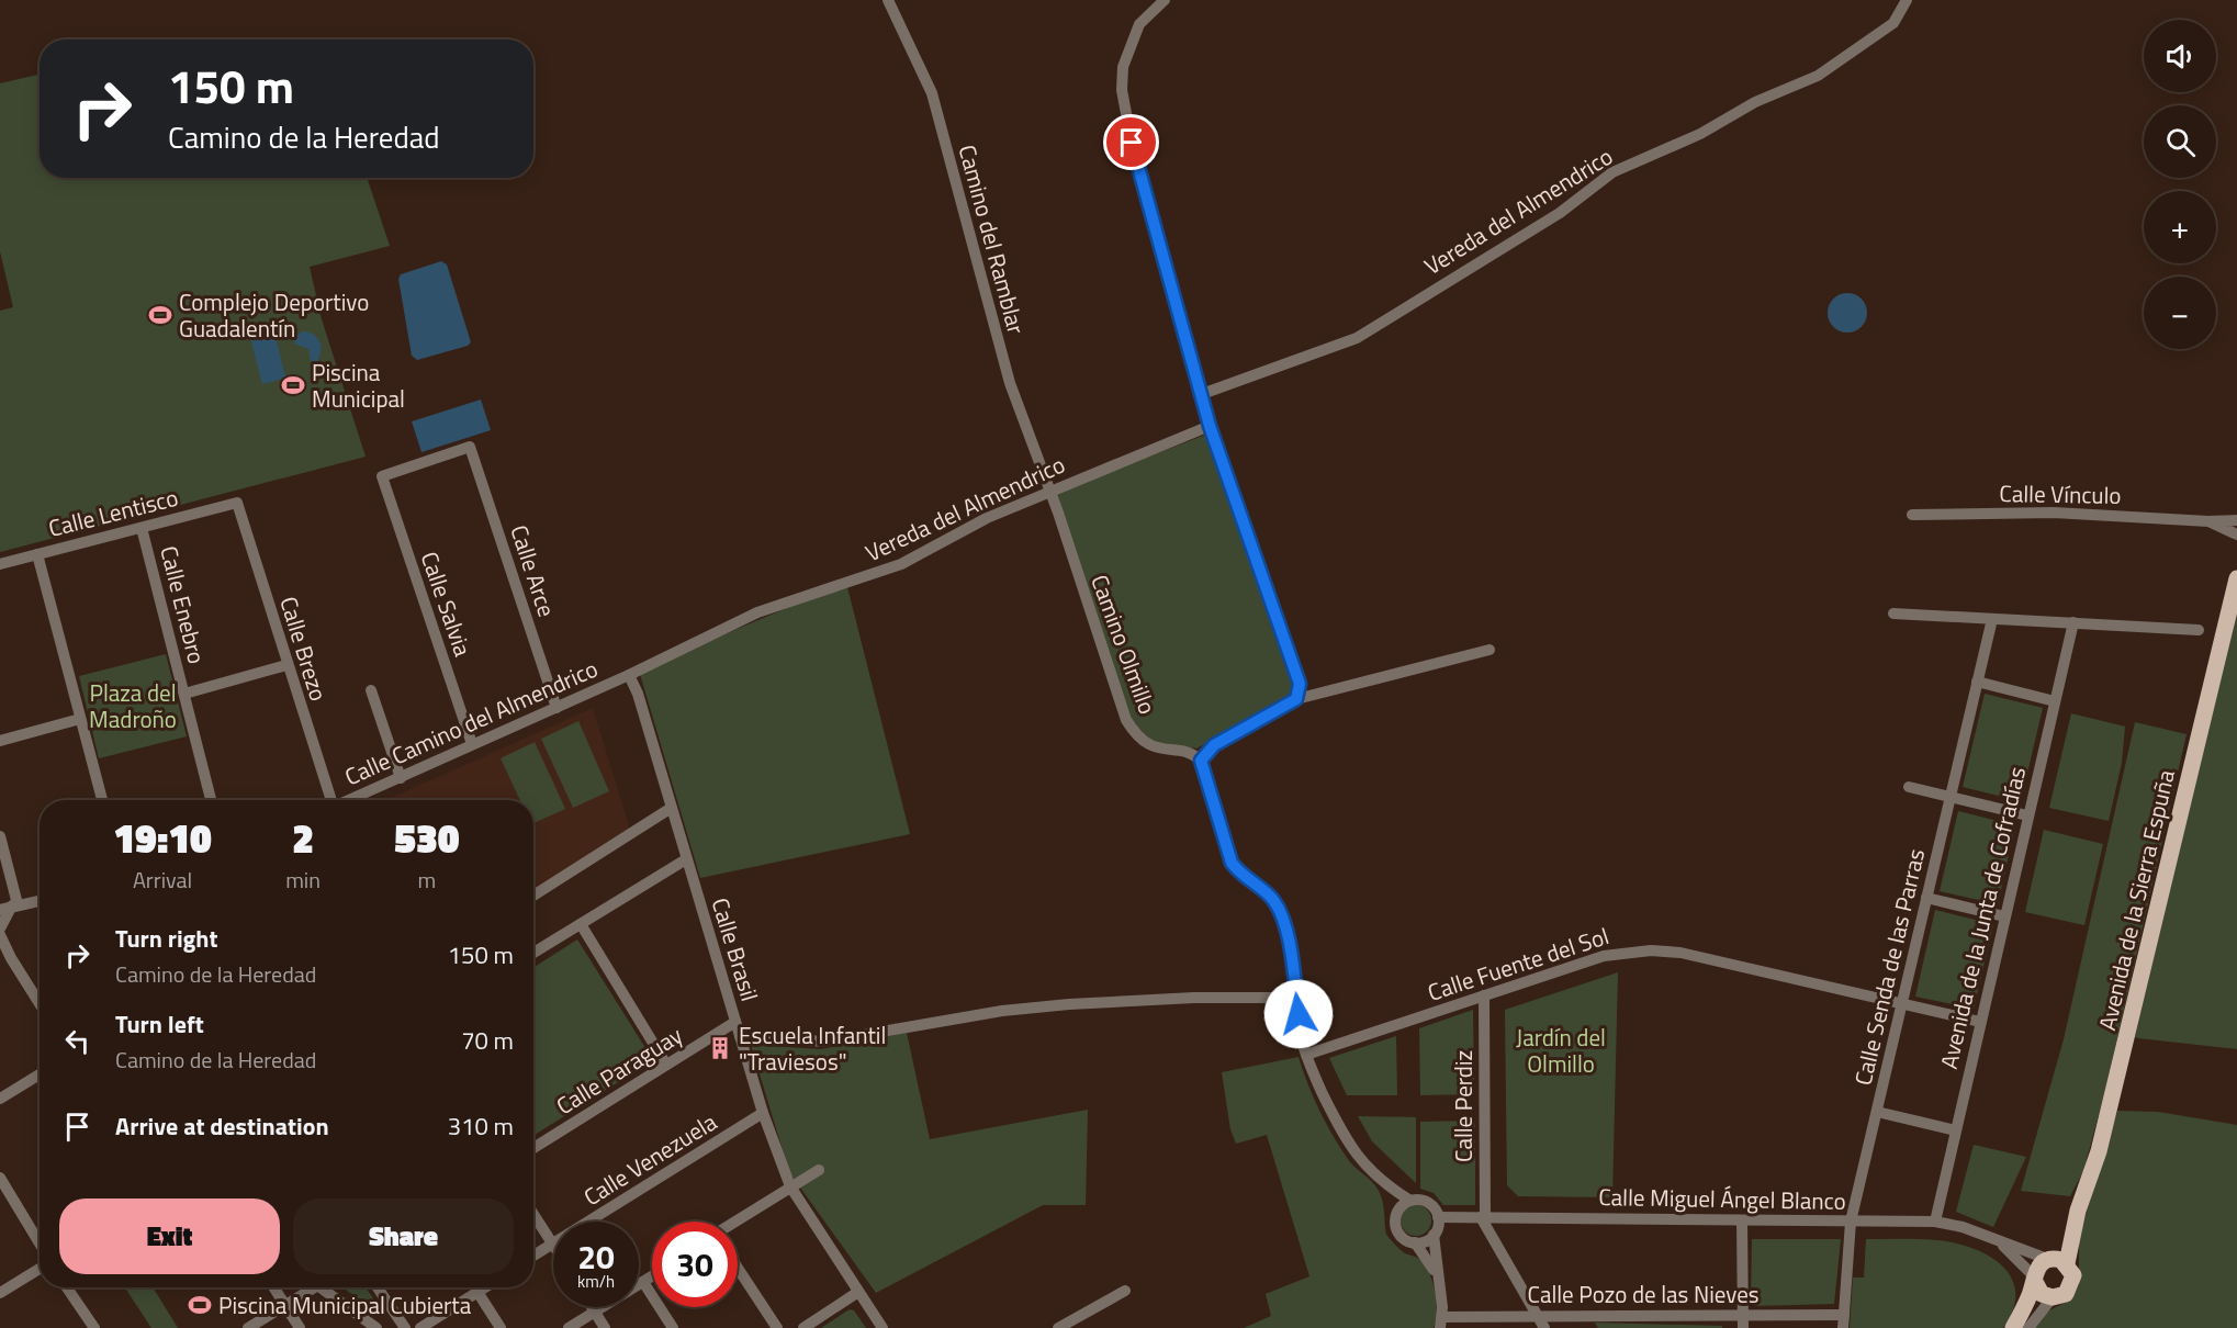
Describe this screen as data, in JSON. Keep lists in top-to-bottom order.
{
  "streets": {
    "main road": ["Avenida de la Sierra Espuña"],
    "street": [
      "Vereda del Almendrico",
      "Camino del Ramblar",
      "Calle Vínculo",
      "Calle Lentisco",
      "Calle Arce",
      "Calle Salvia",
      "Calle Enebro",
      "Camino Olmillo",
      "Calle Brezo",
      "Calle Camino del Almendrico",
      "Avenida de la Junta de Cofradías",
      "Calle Brasil",
      "Calle Fuente del Sol",
      "Calle Senda de las Parras",
      "Calle Paraguay",
      "Calle Perdiz",
      "Calle Venezuela",
      "Calle Miguel Ángel Blanco",
      "Calle Pozo de las Nieves"
    ]
  },
  "crossings": [
    ["Vereda del Almendrico", "Camino del Ramblar"],
    ["Vereda del Almendrico", "Camino Olmillo"],
    ["Vereda del Almendrico", "Calle Camino del Almendrico"],
    ["Vereda del Almendrico", "Calle Brasil"],
    ["Camino del Ramblar", "Camino Olmillo"],
    ["Calle Lentisco", "Calle Enebro"],
    ["Calle Lentisco", "Calle Brezo"],
    ["Calle Arce", "Calle Salvia"],
    ["Calle Arce", "Calle Camino del Almendrico"],
    ["Calle Salvia", "Calle Camino del Almendrico"],
    ["Calle Enebro", "Calle Brezo"],
    ["Calle Camino del Almendrico", "Calle Brasil"],
    ["Avenida de la Sierra Espuña", "Calle Miguel Ángel Blanco"],
    ["Avenida de la Junta de Cofradías", "Calle Fuente del Sol"],
    ["Avenida de la Junta de Cofradías", "Calle Miguel Ángel Blanco"],
    ["Calle Brasil", "Calle Paraguay"],
    ["Calle Brasil", "Calle Venezuela"],
    ["Calle Fuente del Sol", "Calle Senda de las Parras"],
    ["Calle Fuente del Sol", "Calle Perdiz"],
    ["Calle Senda de las Parras", "Calle Miguel Ángel Blanco"],
    ["Calle Senda de las Parras", "Calle Pozo de las Nieves"],
    ["Calle Perdiz", "Calle Miguel Ángel Blanco"]
  ],
  "parks": ["Plaza del Madroño", "Jardín del Olmillo"],
  "places": {
    "sports": ["Complejo Deportivo Guadalentín", "Piscina Municipal", "Piscina Municipal Cubierta"],
    "building": ["Escuela Infantil \"Traviesos\""]
  },
  "page": {
    "map_buttons": ["+", "−"],
    "turn": ["150 m", "Camino de la Heredad"],
    "eta": [
      "19:10",
      "Arrival",
      "2",
      "min",
      "530",
      "m"
    ],
    "list": [
      {
        "name": "Turn right",
        "note": "Camino de la Heredad",
        "value": "150 m"
      },
      {
        "name": "Turn left",
        "note": "Camino de la Heredad",
        "value": "70 m"
      },
      {
        "name": "Arrive at destination",
        "value": "310 m"
      }
    ],
    "buttons": ["Exit", "Share"],
    "speed": "20 km/h",
    "limit": "30"
  }
}
